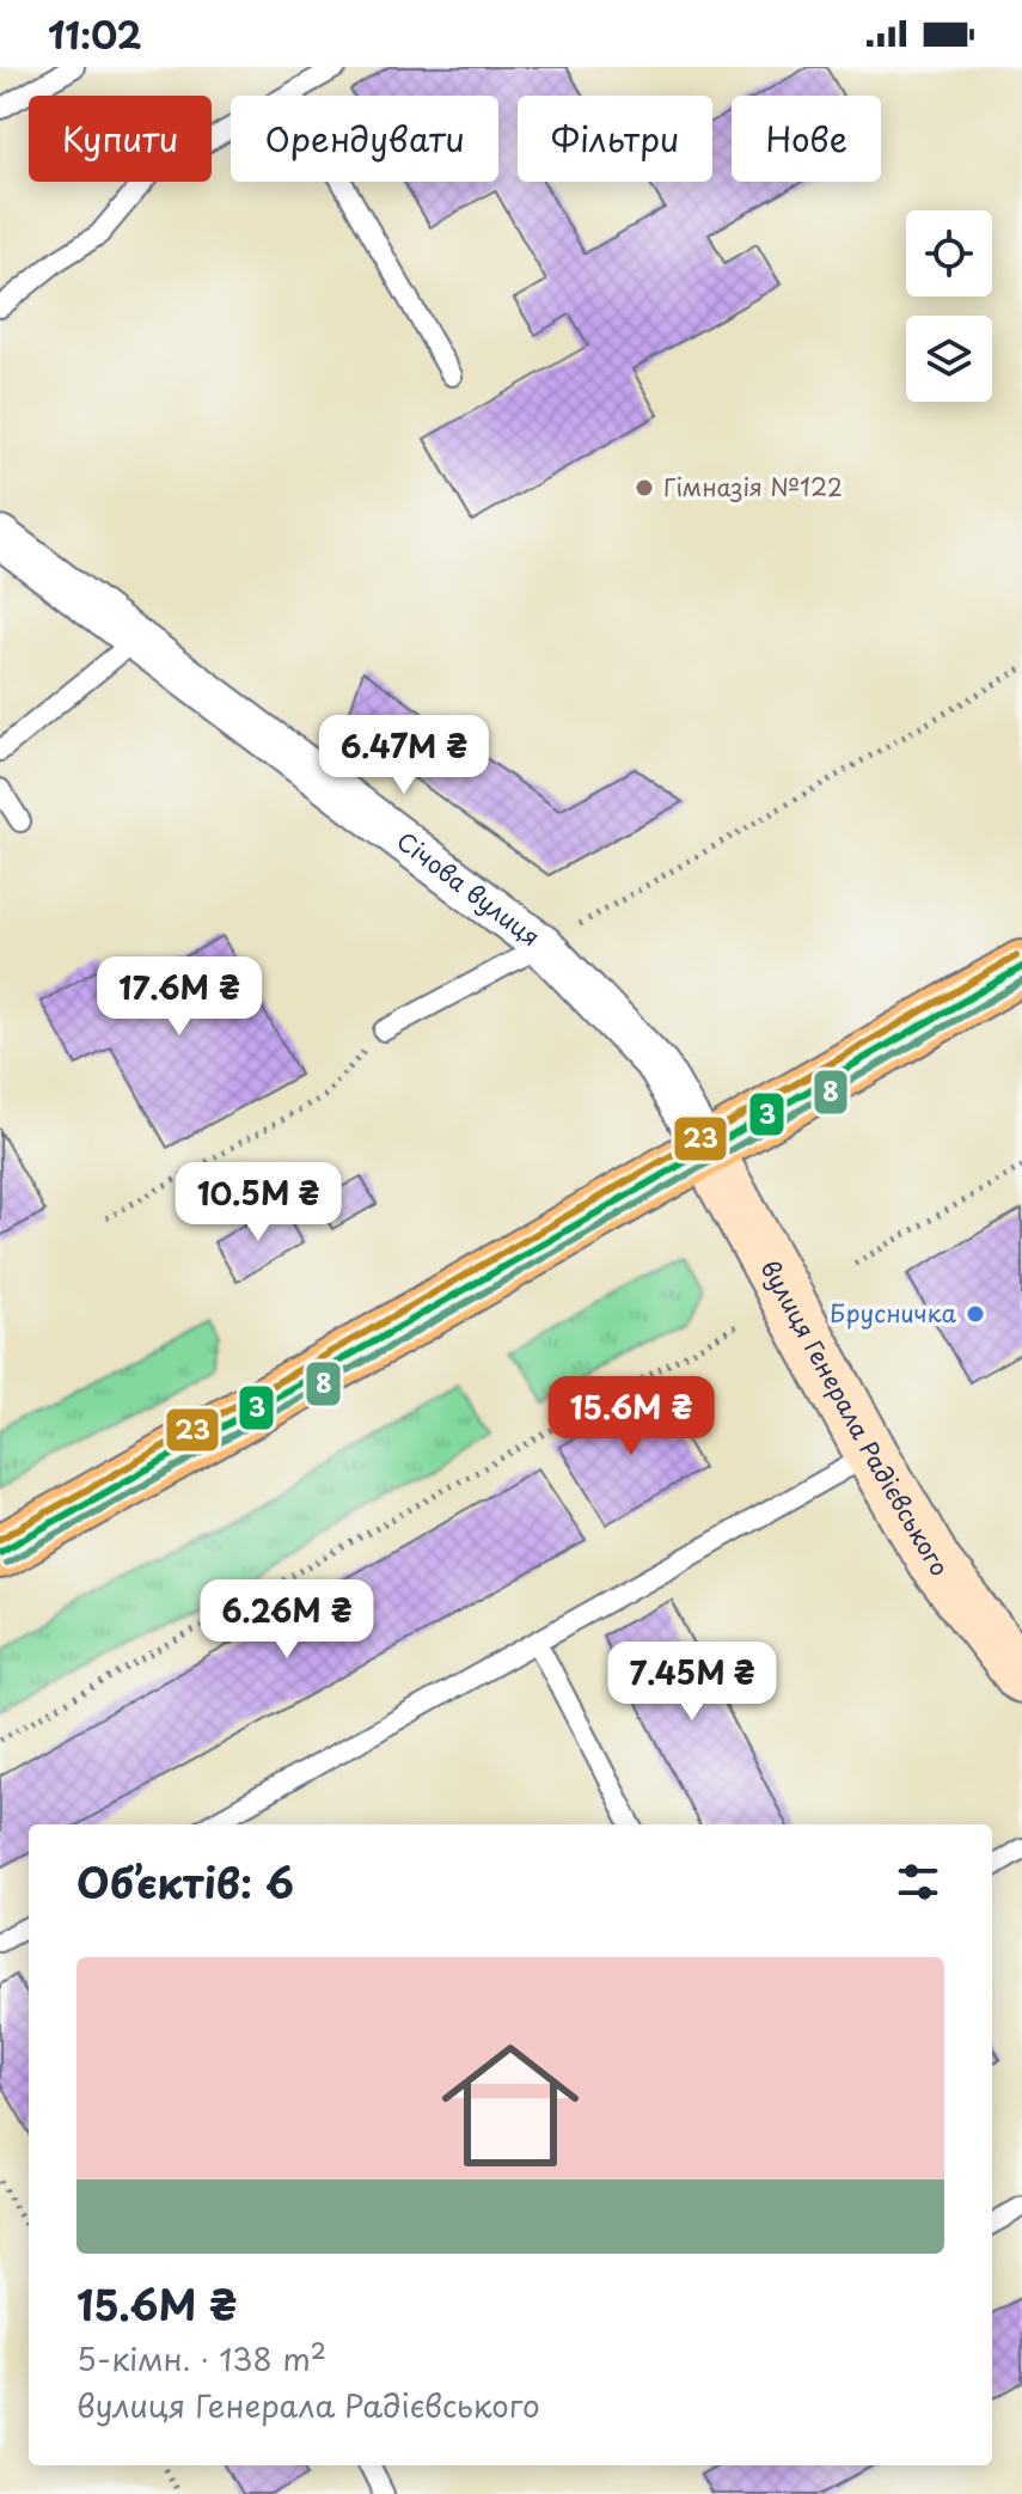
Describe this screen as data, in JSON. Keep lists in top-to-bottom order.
{
  "streets": {
    "street": ["Січова вулиця", "вулиця Генерала Радієвського"]
  },
  "crossings": [
    ["Січова вулиця", "вулиця Генерала Радієвського"]
  ],
  "places": ["Гімназія №122", "Брусничка"],
  "lines": ["transit line 23", "transit line 3", "transit line 8"],
  "page": {
    "status": "11:02",
    "chip": [
      "Купити",
      "Орендувати",
      "Фільтри",
      "Нове"
    ],
    "price": [
      "6.47M ₴",
      "17.6M ₴",
      "10.5M ₴",
      "15.6M ₴",
      "6.26M ₴",
      "7.45M ₴"
    ],
    "heading": "Об’єктів: 6",
    "list": [
      {
        "name": "15.6M ₴",
        "note": "5-кімн. · 138 m² · вулиця Генерала Радієвського"
      }
    ]
  }
}
